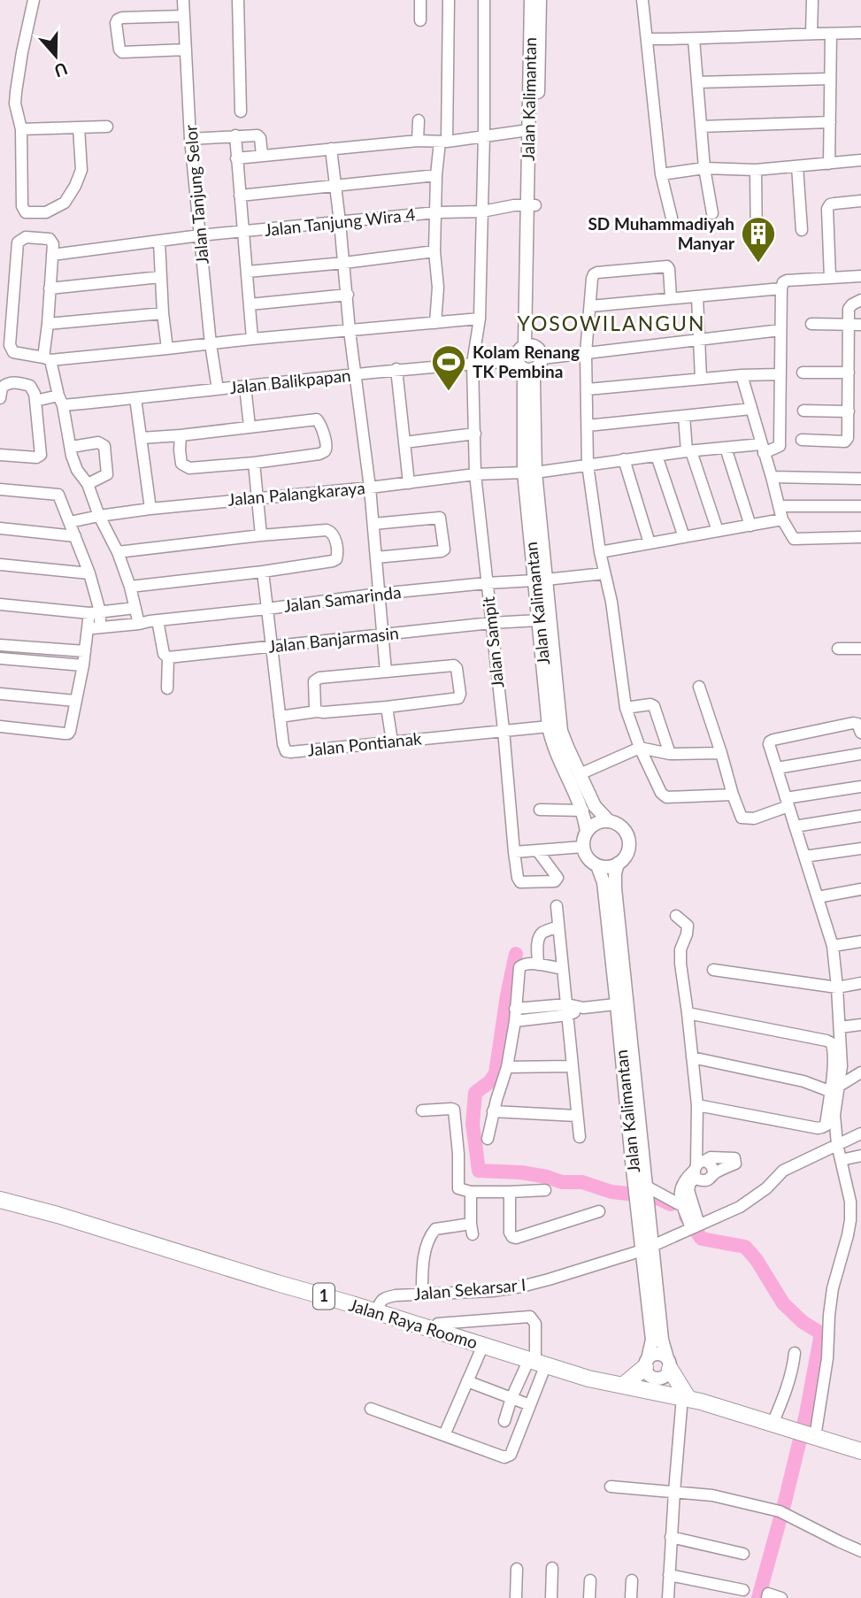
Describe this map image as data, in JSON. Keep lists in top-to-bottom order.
{
  "streets": {
    "highway": ["1", "Jalan Raya Roomo"],
    "main road": ["Jalan Kalimantan"],
    "street": [
      "Jalan Tanjung Selor",
      "Jalan Tanjung Wira 4",
      "Jalan Balikpapan",
      "Jalan Palangkaraya",
      "Jalan Samarinda",
      "Jalan Banjarmasin",
      "Jalan Sampit",
      "Jalan Pontianak",
      "Jalan Sekarsar I"
    ]
  },
  "crossings": [
    ["Jalan Kalimantan", "Jalan Tanjung Wira 4"],
    ["Jalan Kalimantan", "Jalan Balikpapan"],
    ["Jalan Kalimantan", "Jalan Palangkaraya"],
    ["Jalan Kalimantan", "Jalan Samarinda"],
    ["Jalan Kalimantan", "Jalan Banjarmasin"],
    ["Jalan Kalimantan", "Jalan Pontianak"],
    ["Jalan Kalimantan", "Jalan Sekarsar I"],
    ["Jalan Kalimantan", "1"],
    ["Jalan Kalimantan", "Jalan Raya Roomo"],
    ["Jalan Tanjung Selor", "Jalan Tanjung Wira 4"],
    ["Jalan Tanjung Selor", "Jalan Balikpapan"],
    ["Jalan Tanjung Wira 4", "Jalan Sampit"],
    ["Jalan Balikpapan", "Jalan Sampit"],
    ["Jalan Palangkaraya", "Jalan Sampit"],
    ["Jalan Samarinda", "Jalan Sampit"],
    ["Jalan Samarinda", "Jalan Pontianak"],
    ["Jalan Banjarmasin", "Jalan Sampit"],
    ["Jalan Banjarmasin", "Jalan Pontianak"],
    ["Jalan Sampit", "Jalan Pontianak"],
    ["Jalan Sekarsar I", "Jalan Raya Roomo"],
    ["1", "Jalan Raya Roomo"]
  ],
  "districts": ["YOSOWILANGUN"],
  "places": {
    "building": ["SD Muhammadiyah Manyar"],
    "sports": ["Kolam Renang TK Pembina"]
  },
  "north": "bottom"
}
